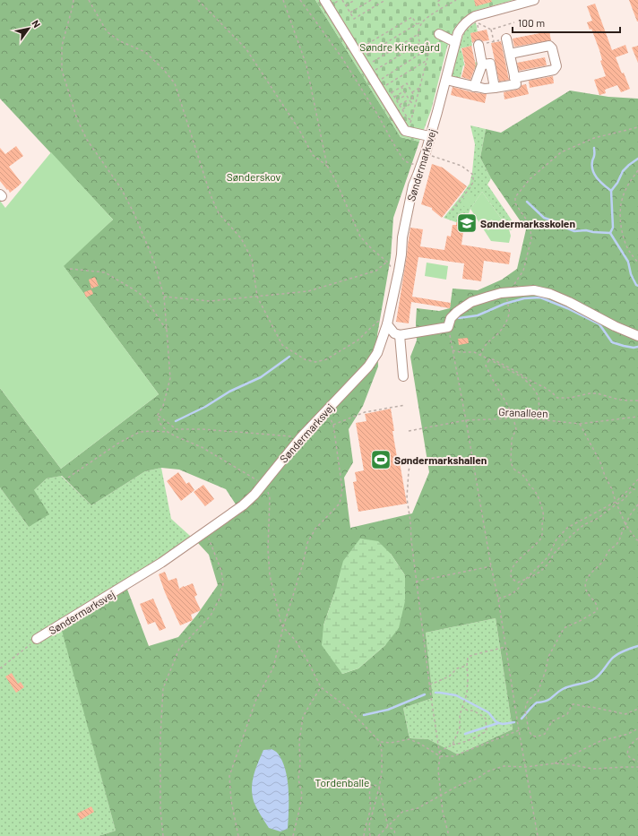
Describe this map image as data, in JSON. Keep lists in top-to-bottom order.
{
  "streets": {
    "street": ["Søndermarksvej"],
    "path": ["Granalleen"]
  },
  "parks": ["Søndre Kirkegård", "Sønderskov", "Tordenballe"],
  "places": {
    "school or university": ["Søndermarksskolen"],
    "sports": ["Søndermarkshallen"]
  },
  "scale_bar": "100 m",
  "north": "top right"
}
